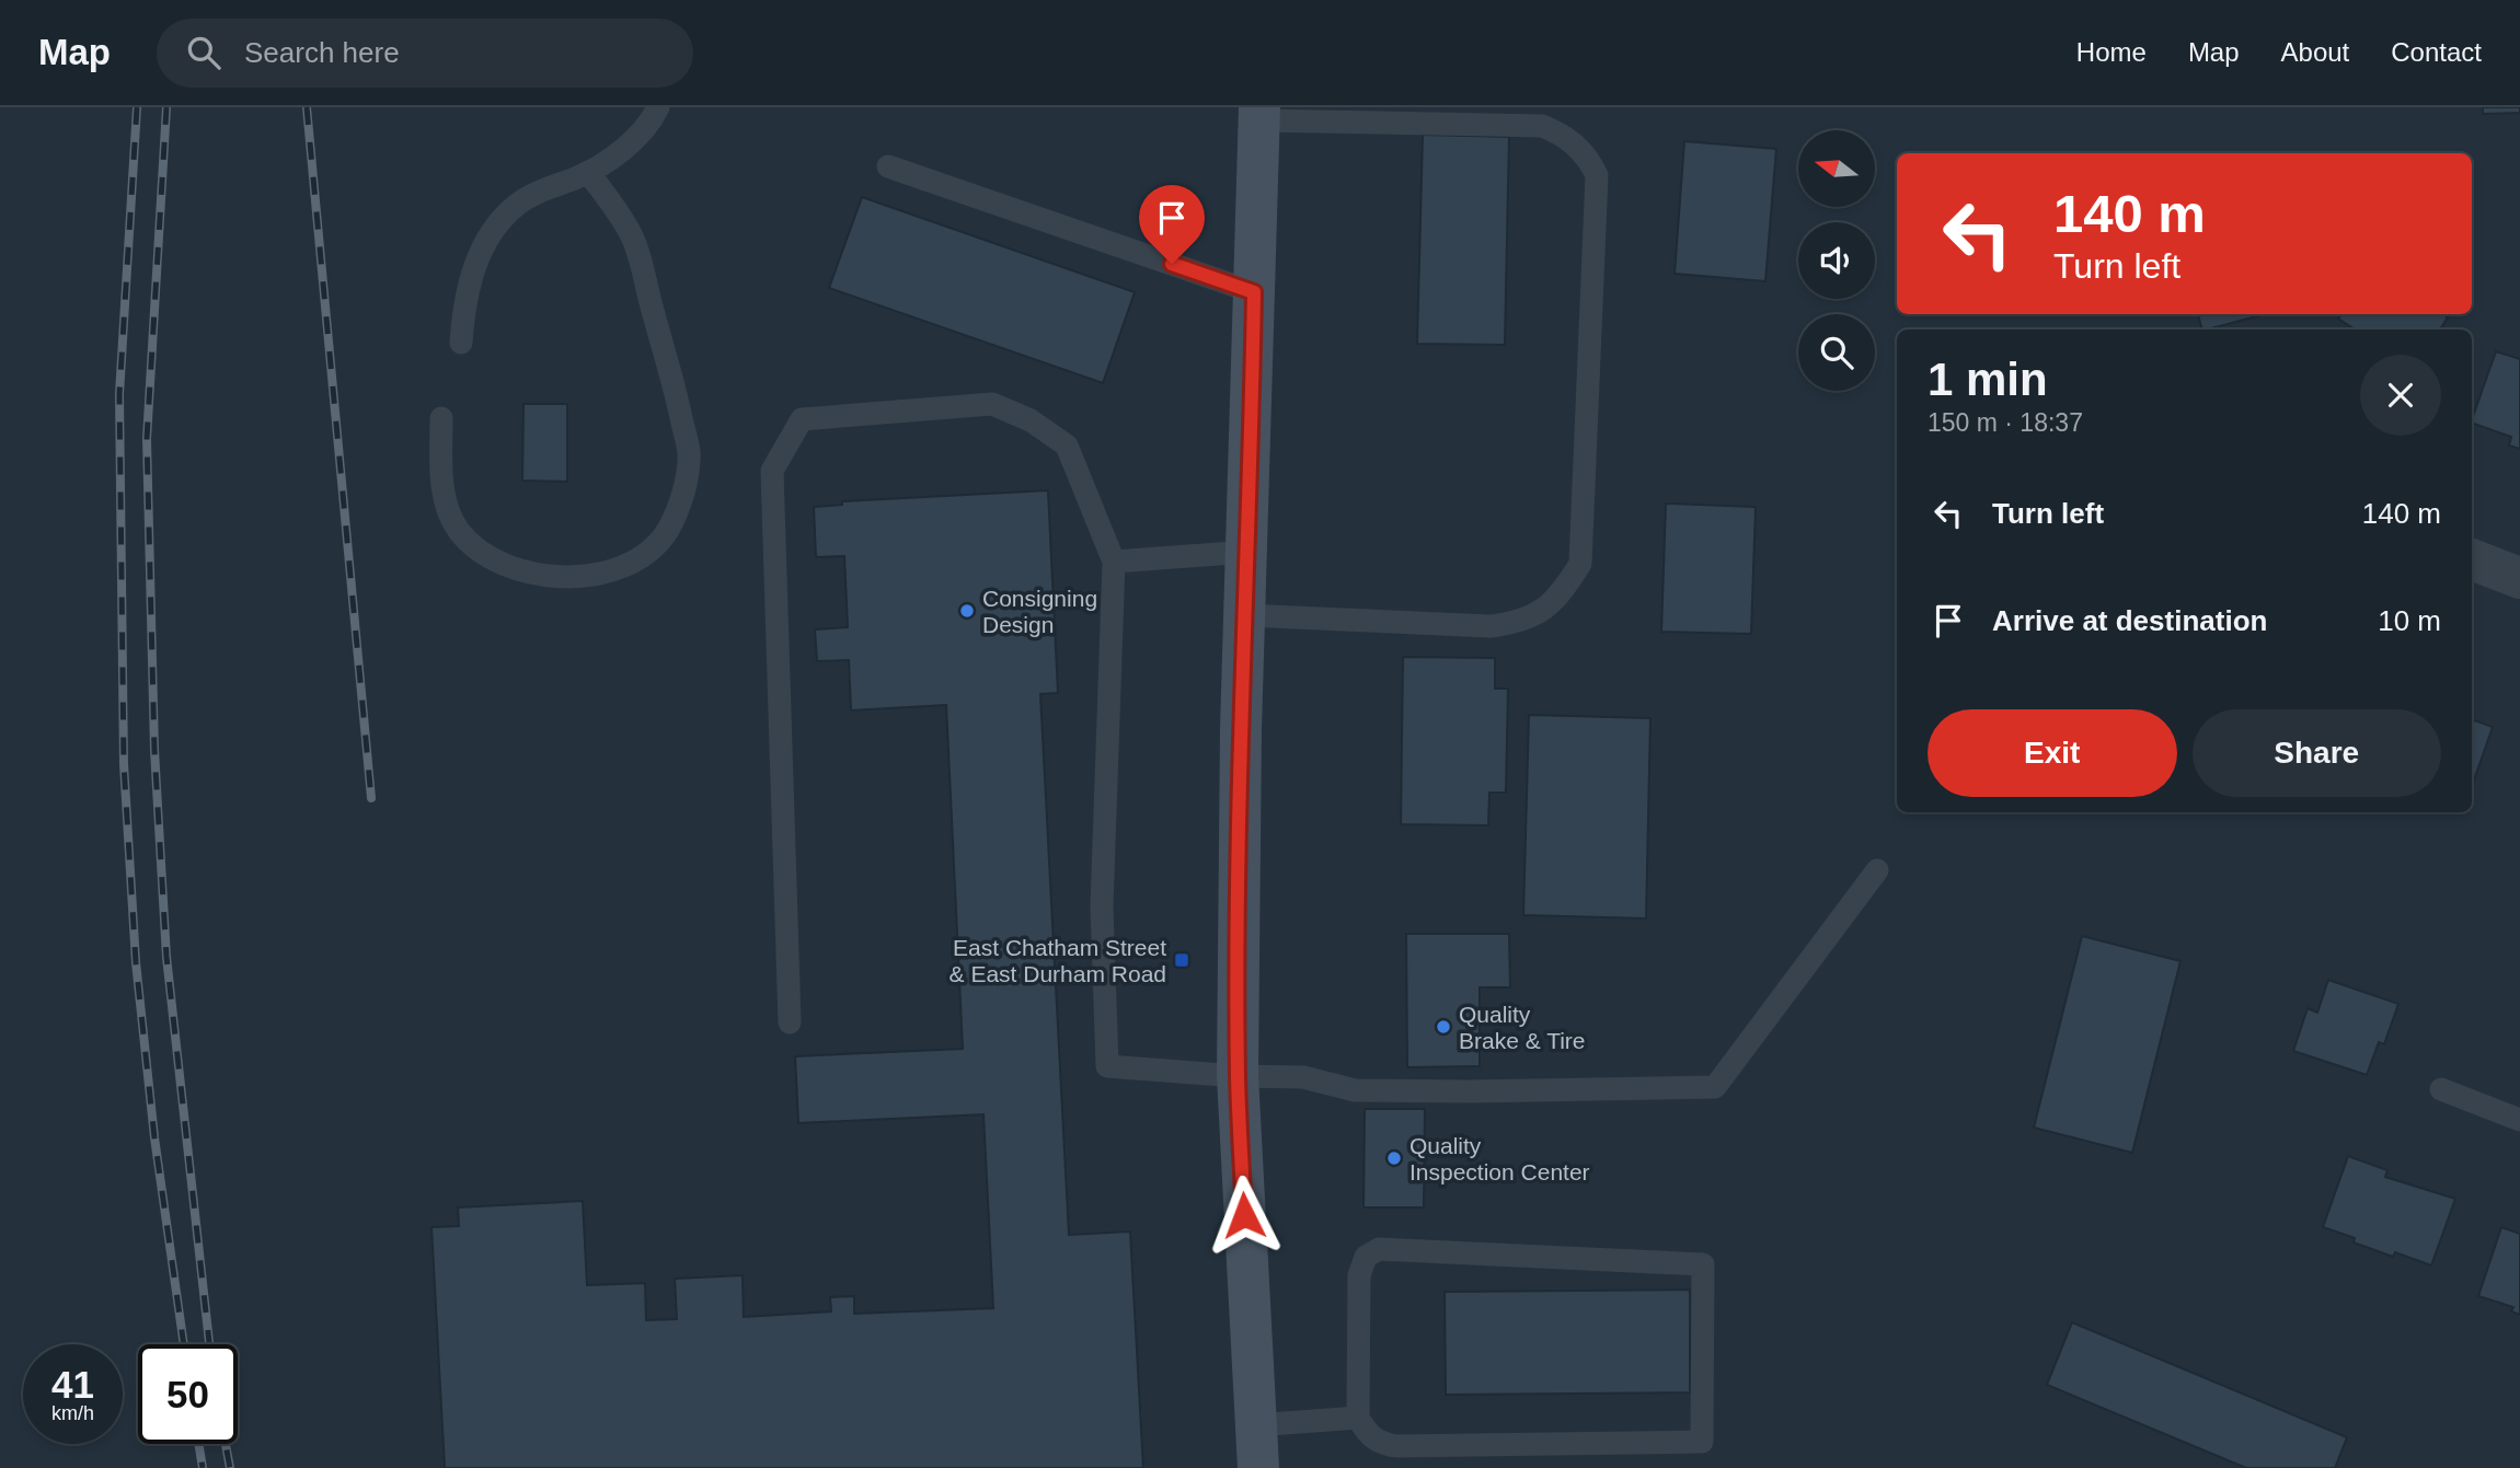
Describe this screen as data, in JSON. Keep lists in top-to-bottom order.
{
  "places": {
    "other": ["Consigning Design", "Quality Brake & Tire", "Quality Inspection Center"],
    "transit": ["East Chatham Street & East Durham Road"]
  },
  "north": "left",
  "page": {
    "header": "Map",
    "search": "Search here",
    "nav": [
      "Home",
      "Map",
      "About",
      "Contact"
    ],
    "turn": ["140 m", "Turn left"],
    "heading": ["1 min", "150 m · 18:37"],
    "list": [
      {
        "name": "Turn left",
        "value": "140 m"
      },
      {
        "name": "Arrive at destination",
        "value": "10 m"
      }
    ],
    "buttons": ["Exit", "Share"],
    "speed": "41 km/h",
    "limit": "50"
  }
}
